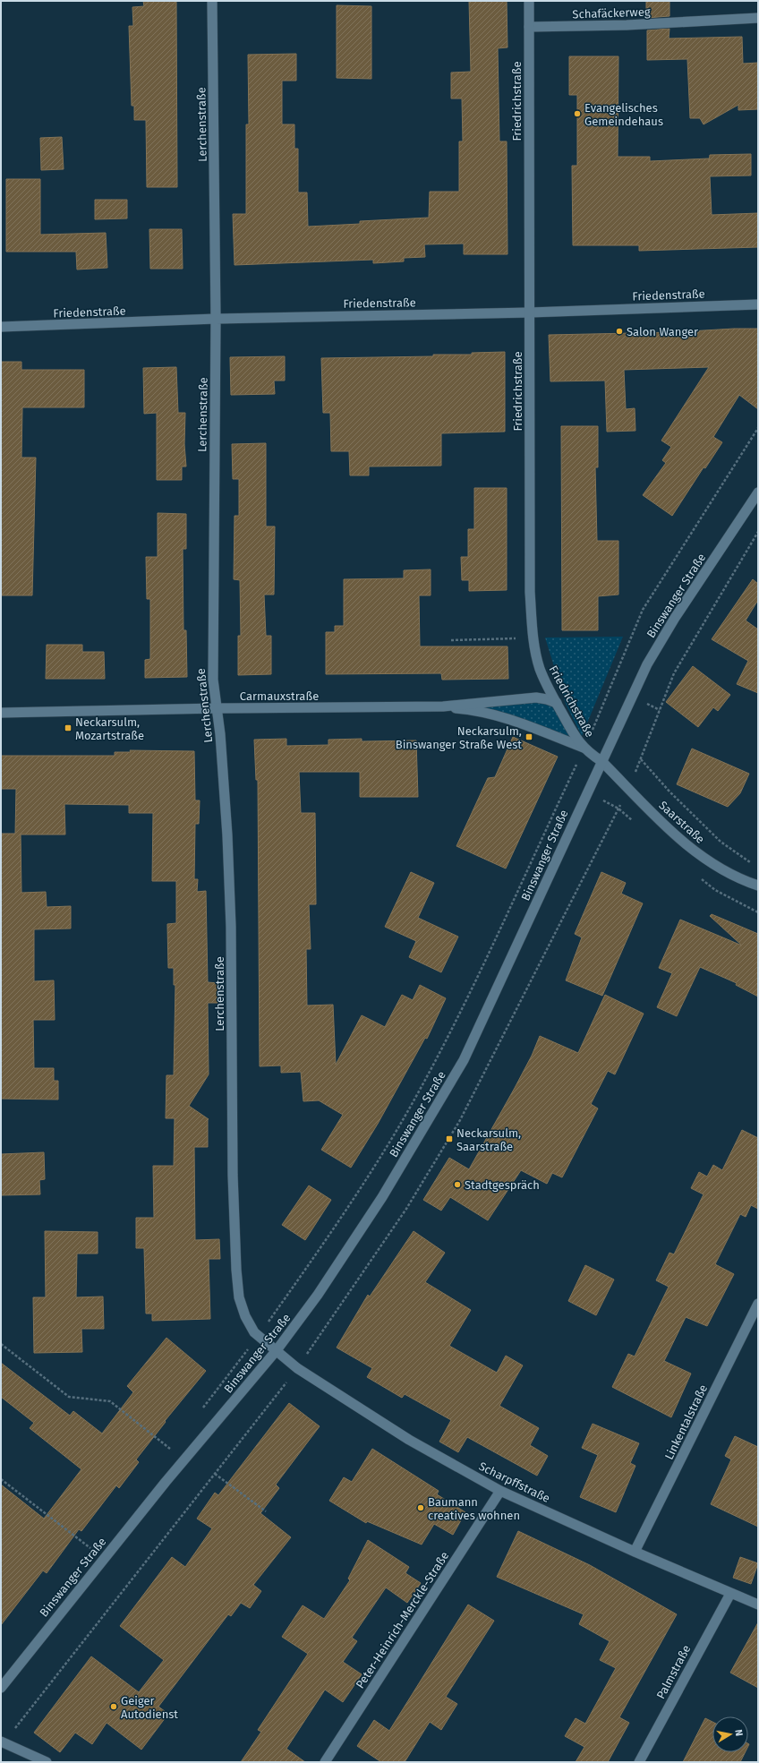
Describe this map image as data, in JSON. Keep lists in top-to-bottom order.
{
  "streets": {
    "street": [
      "Schafäckerweg",
      "Friedrichstraße",
      "Lerchenstraße",
      "Friedenstraße",
      "Binswanger Straße",
      "Carmauxstraße",
      "Saarstraße",
      "Linkentalstraße",
      "Scharpffstraße",
      "Peter-Heinrich-Merckle-Straße",
      "Palmstraße"
    ]
  },
  "crossings": [
    ["Schafäckerweg", "Friedrichstraße"],
    ["Friedrichstraße", "Friedenstraße"],
    ["Friedrichstraße", "Binswanger Straße"],
    ["Friedrichstraße", "Carmauxstraße"],
    ["Friedrichstraße", "Saarstraße"],
    ["Lerchenstraße", "Friedenstraße"],
    ["Lerchenstraße", "Binswanger Straße"],
    ["Lerchenstraße", "Carmauxstraße"],
    ["Lerchenstraße", "Scharpffstraße"],
    ["Binswanger Straße", "Saarstraße"],
    ["Binswanger Straße", "Scharpffstraße"],
    ["Linkentalstraße", "Scharpffstraße"],
    ["Scharpffstraße", "Peter-Heinrich-Merckle-Straße"],
    ["Scharpffstraße", "Palmstraße"]
  ],
  "places": {
    "other": [
      "Evangelisches Gemeindehaus",
      "Salon Wanger",
      "Stadtgespräch",
      "Baumann creatives wohnen",
      "Geiger Autodienst"
    ],
    "transit": ["Neckarsulm, Mozartstraße", "Neckarsulm, Binswanger Straße West", "Neckarsulm, Saarstraße"]
  },
  "north": "right"
}
